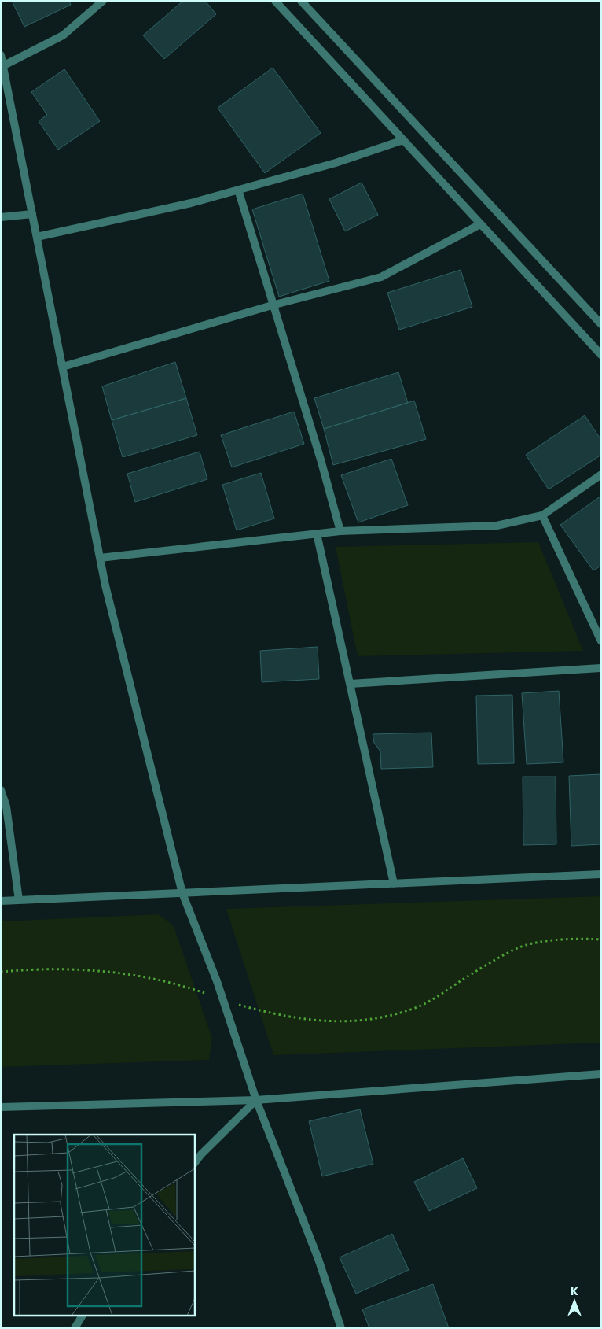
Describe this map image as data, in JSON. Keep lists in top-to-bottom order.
{
  "north": "top"
}
